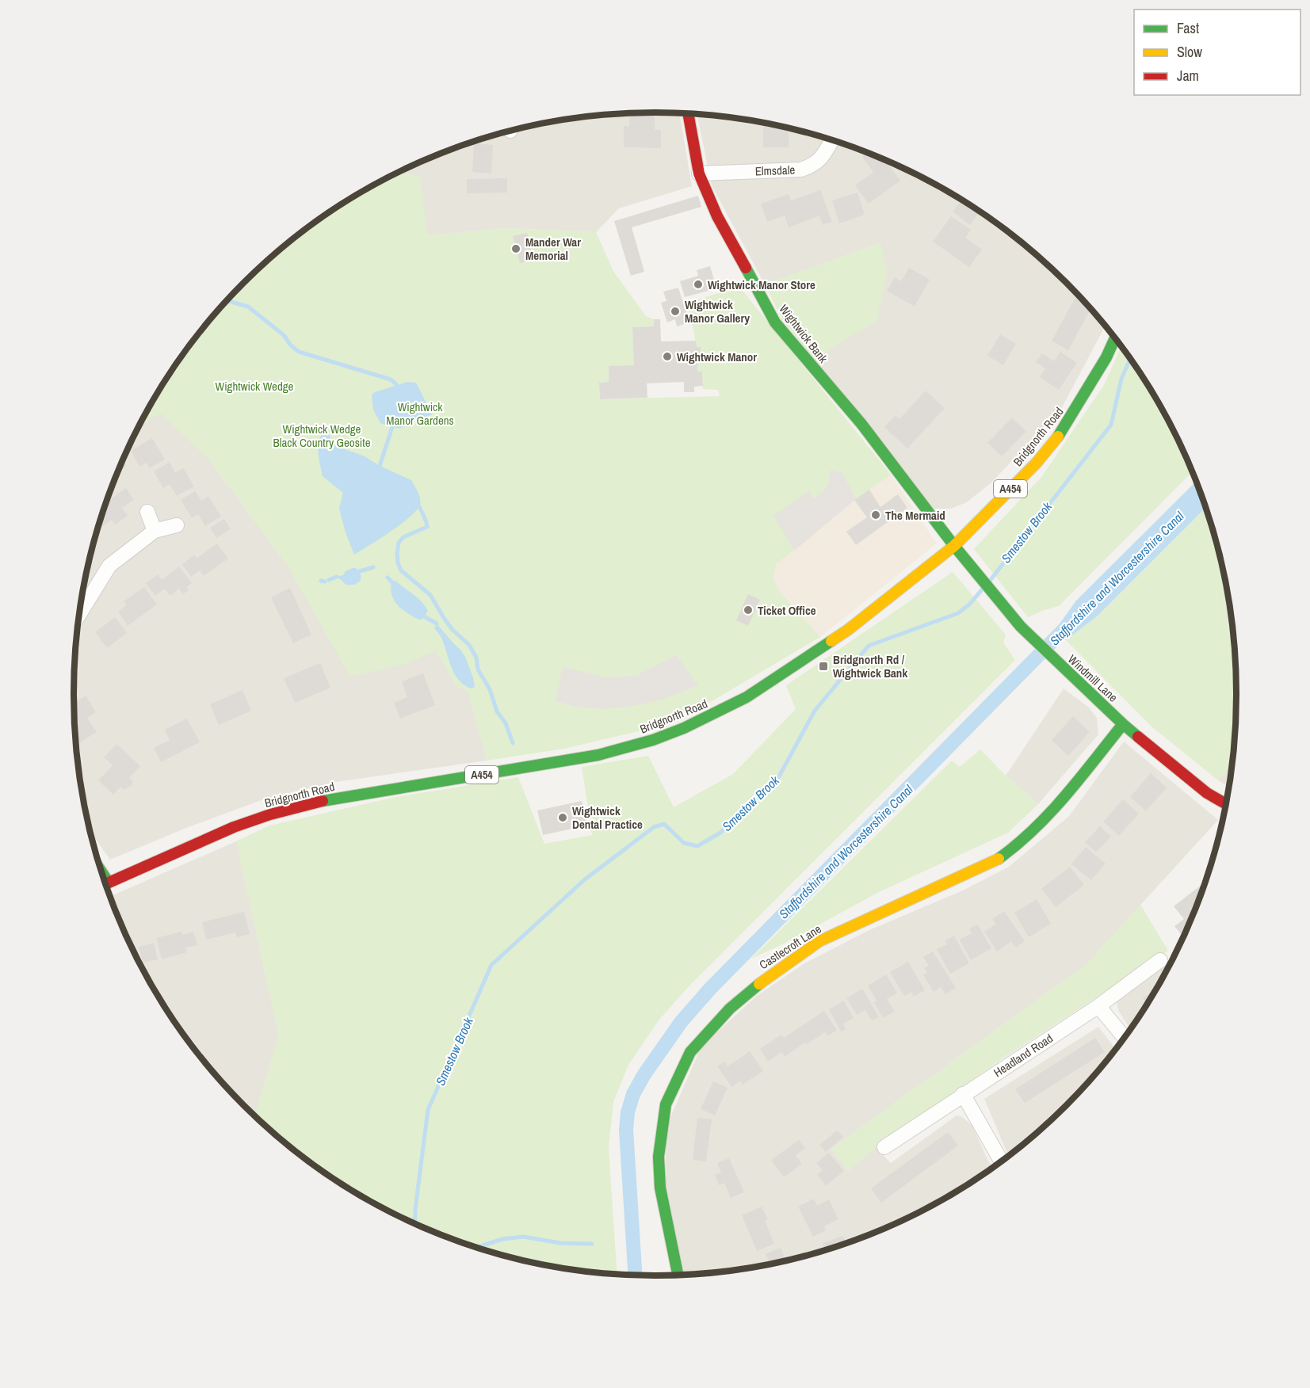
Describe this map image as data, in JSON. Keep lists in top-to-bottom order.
{
  "streets": {
    "main road": [
      "Wightwick Bank",
      "Bridgnorth Road",
      "A454",
      "Windmill Lane",
      "Castlecroft Lane"
    ],
    "street": ["Elmsdale", "Headland Road"]
  },
  "crossings": [
    ["Elmsdale", "Wightwick Bank"],
    ["Wightwick Bank", "Bridgnorth Road"],
    ["Wightwick Bank", "Windmill Lane"],
    ["Bridgnorth Road", "Windmill Lane"],
    ["Windmill Lane", "Castlecroft Lane"]
  ],
  "water": ["Smestow Brook", "Staffordshire and Worcestershire Canal"],
  "parks": ["Wightwick Wedge", "Wightwick Manor Gardens", "Wightwick Wedge Black Country Geosite"],
  "places": {
    "other": [
      "Mander War Memorial",
      "Wightwick Manor Store",
      "Wightwick Manor Gallery",
      "Wightwick Manor",
      "The Mermaid",
      "Ticket Office",
      "Wightwick Dental Practice"
    ],
    "transit": ["Bridgnorth Rd / Wightwick Bank"]
  },
  "legend": ["Fast", "Slow", "Jam"]
}
